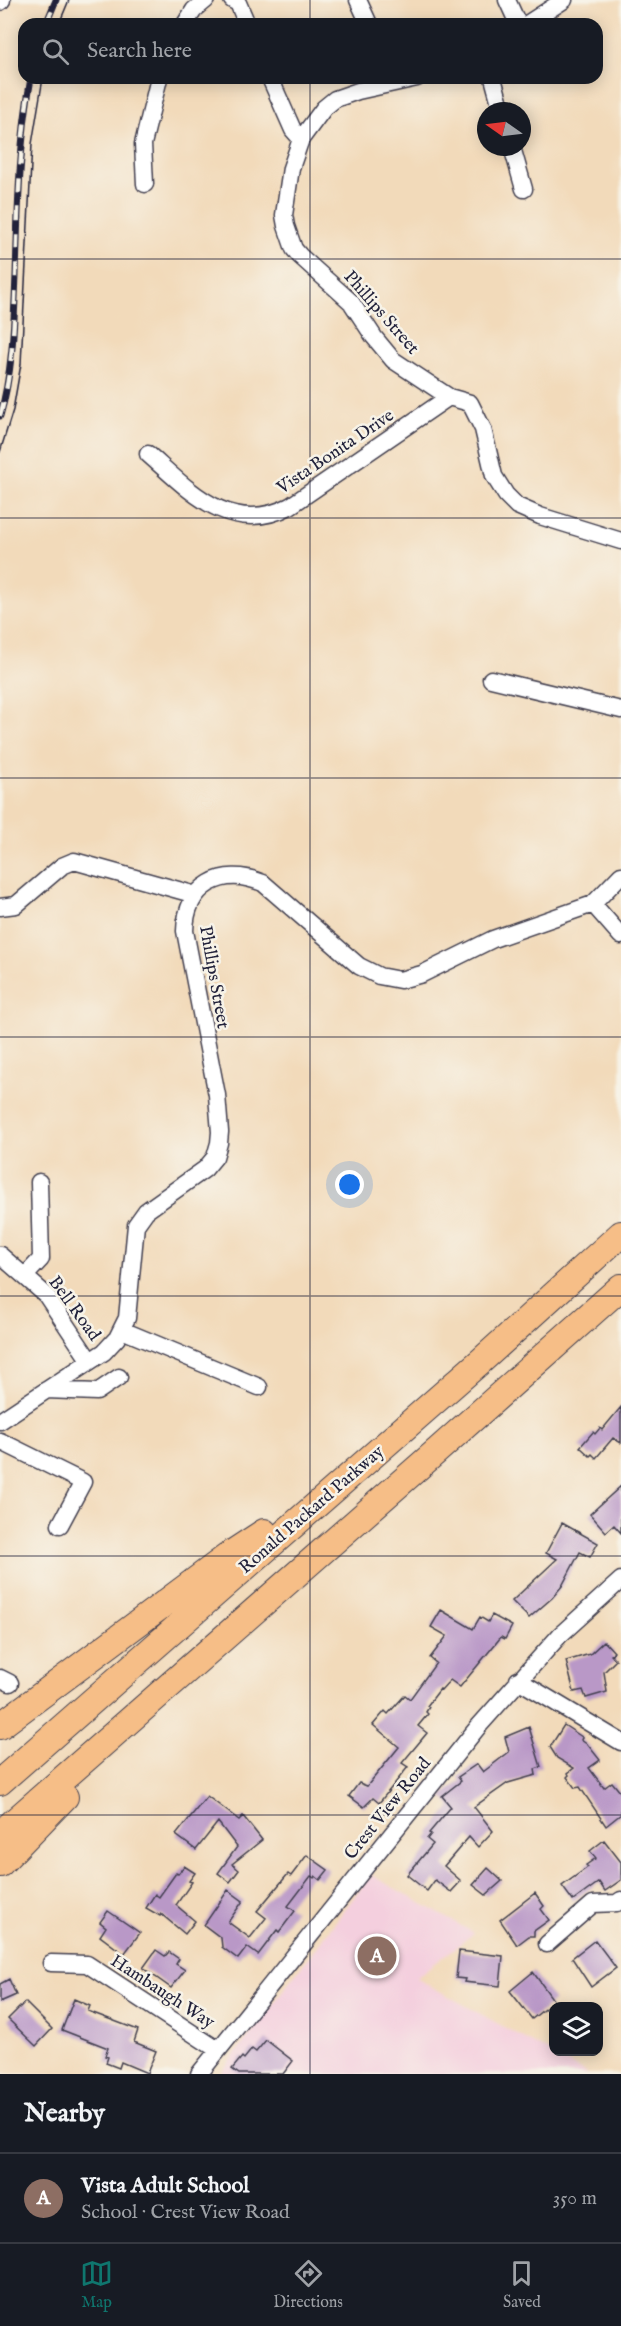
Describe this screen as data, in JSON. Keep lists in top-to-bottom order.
{
  "streets": {
    "highway": ["Ronald Packard Parkway"],
    "street": [
      "Phillips Street",
      "Vista Bonita Drive",
      "Bell Road",
      "Crest View Road",
      "Hambaugh Way"
    ]
  },
  "crossings": [
    ["Phillips Street", "Vista Bonita Drive"],
    ["Phillips Street", "Bell Road"],
    ["Crest View Road", "Hambaugh Way"]
  ],
  "north": "left",
  "page": {
    "search": "Search here",
    "pins": "A",
    "heading": "Nearby",
    "list": [
      {
        "mark": "A",
        "name": "Vista Adult School",
        "note": "School · Crest View Road",
        "value": "350 m"
      }
    ],
    "nav": ["Map", "Directions", "Saved"]
  }
}
